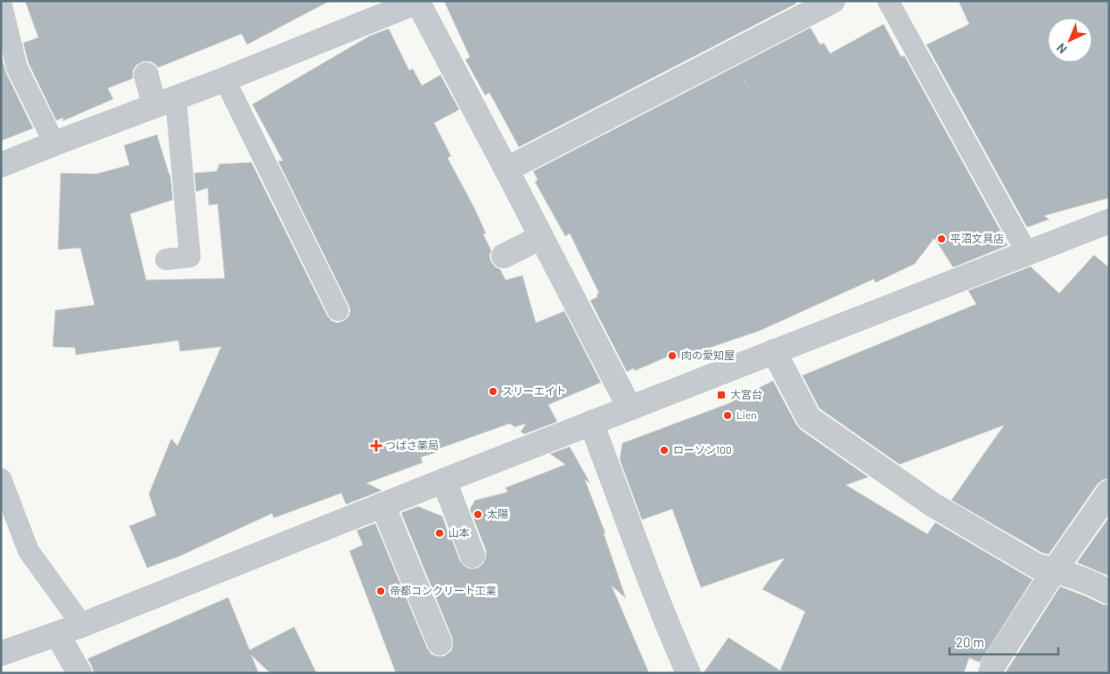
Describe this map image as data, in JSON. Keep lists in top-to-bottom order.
{
  "places": {
    "other": [
      "平沼文具店",
      "肉の愛知屋",
      "スリーエイト",
      "Lien",
      "ローソン100",
      "太陽",
      "山本",
      "帝都コンクリート工業"
    ],
    "transit": ["大宮台"],
    "health": ["つばさ薬局"]
  },
  "scale_bar": "20 m",
  "north": "bottom left"
}
